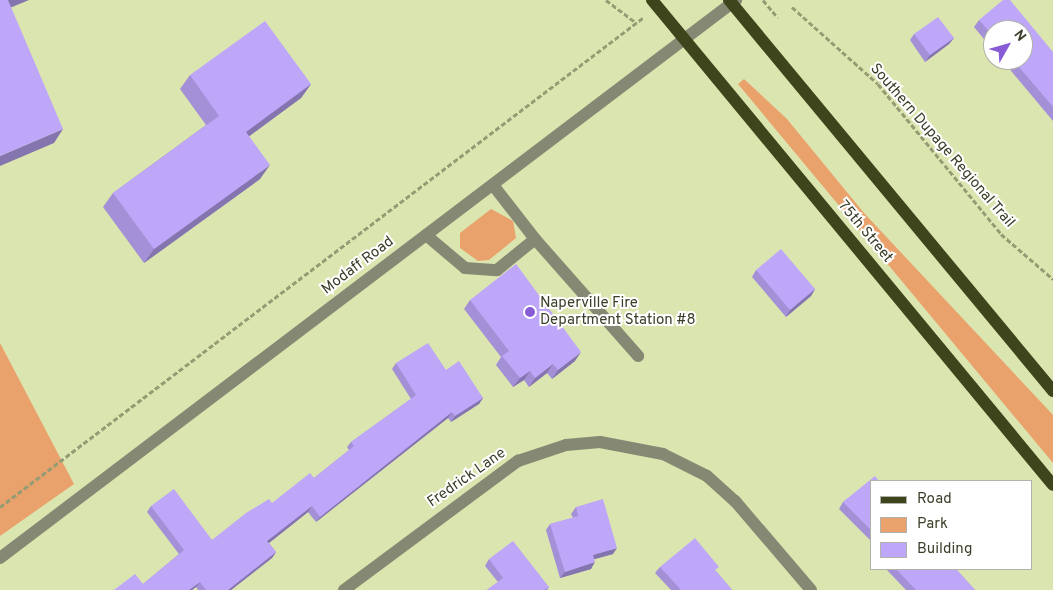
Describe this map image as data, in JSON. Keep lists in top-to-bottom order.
{
  "streets": {
    "main road": ["75th Street"],
    "street": ["Modaff Road", "Fredrick Lane"],
    "path": ["Southern Dupage Regional Trail"]
  },
  "crossings": [
    ["75th Street", "Modaff Road"]
  ],
  "places": ["Naperville Fire Department Station #8"],
  "legend": ["Road", "Park", "Building"],
  "north": "top right"
}
